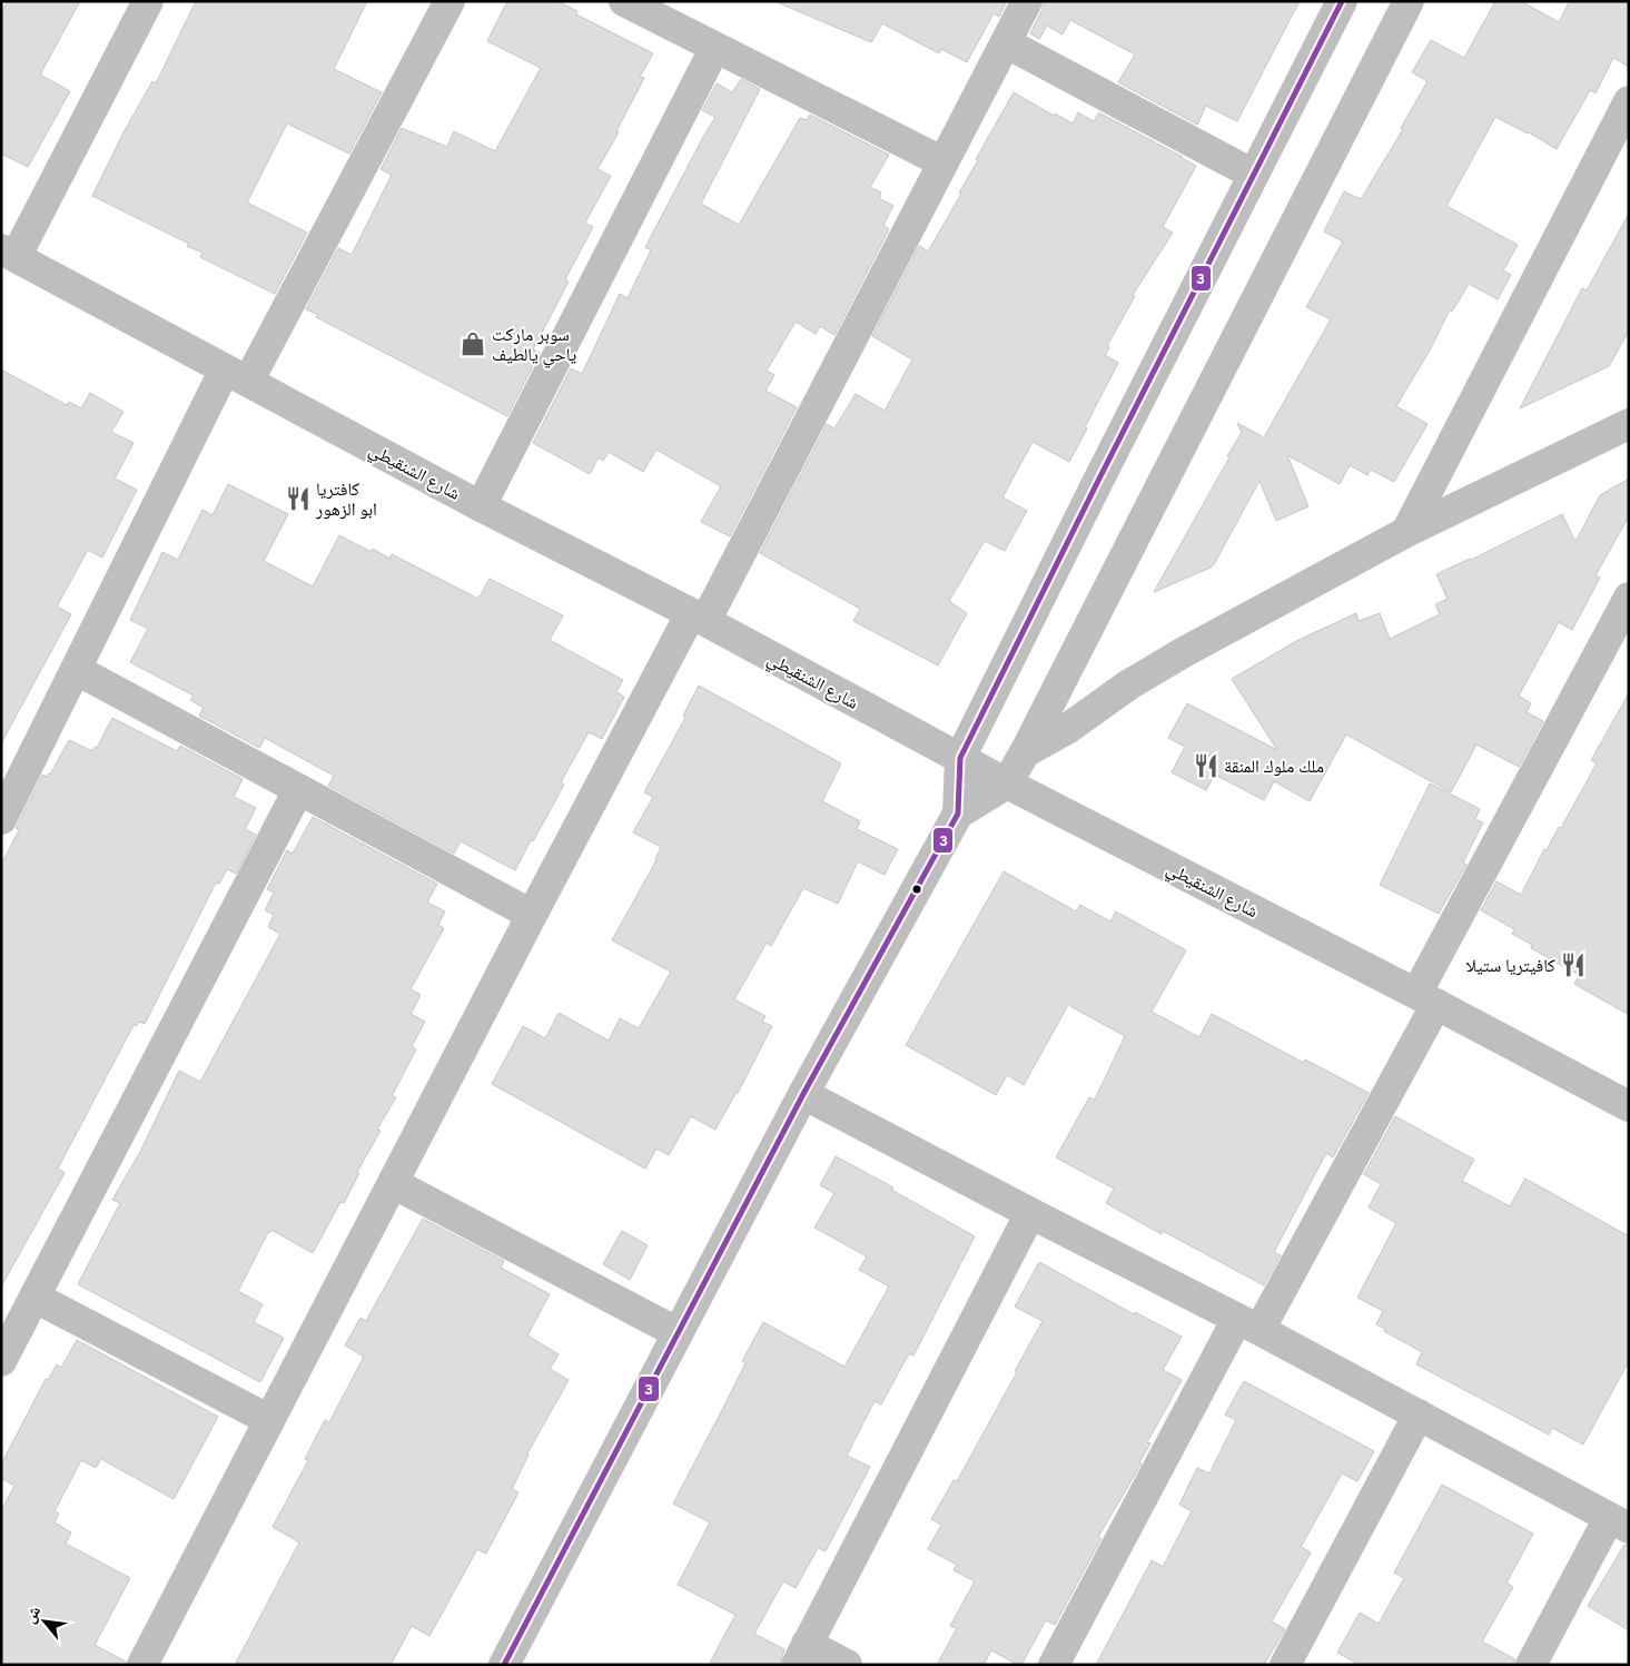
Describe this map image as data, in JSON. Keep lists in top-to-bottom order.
{
  "streets": {
    "street": ["شارع الشنقيطي"]
  },
  "places": {
    "shop": ["سوبر ماركت ياحي يالطيف"],
    "restaurant": ["كافتريا ابو الزهور", "ملك ملوك المنقة", "كافيتريا ستيلا"]
  },
  "lines": ["transit line 3"],
  "north": "top left"
}
